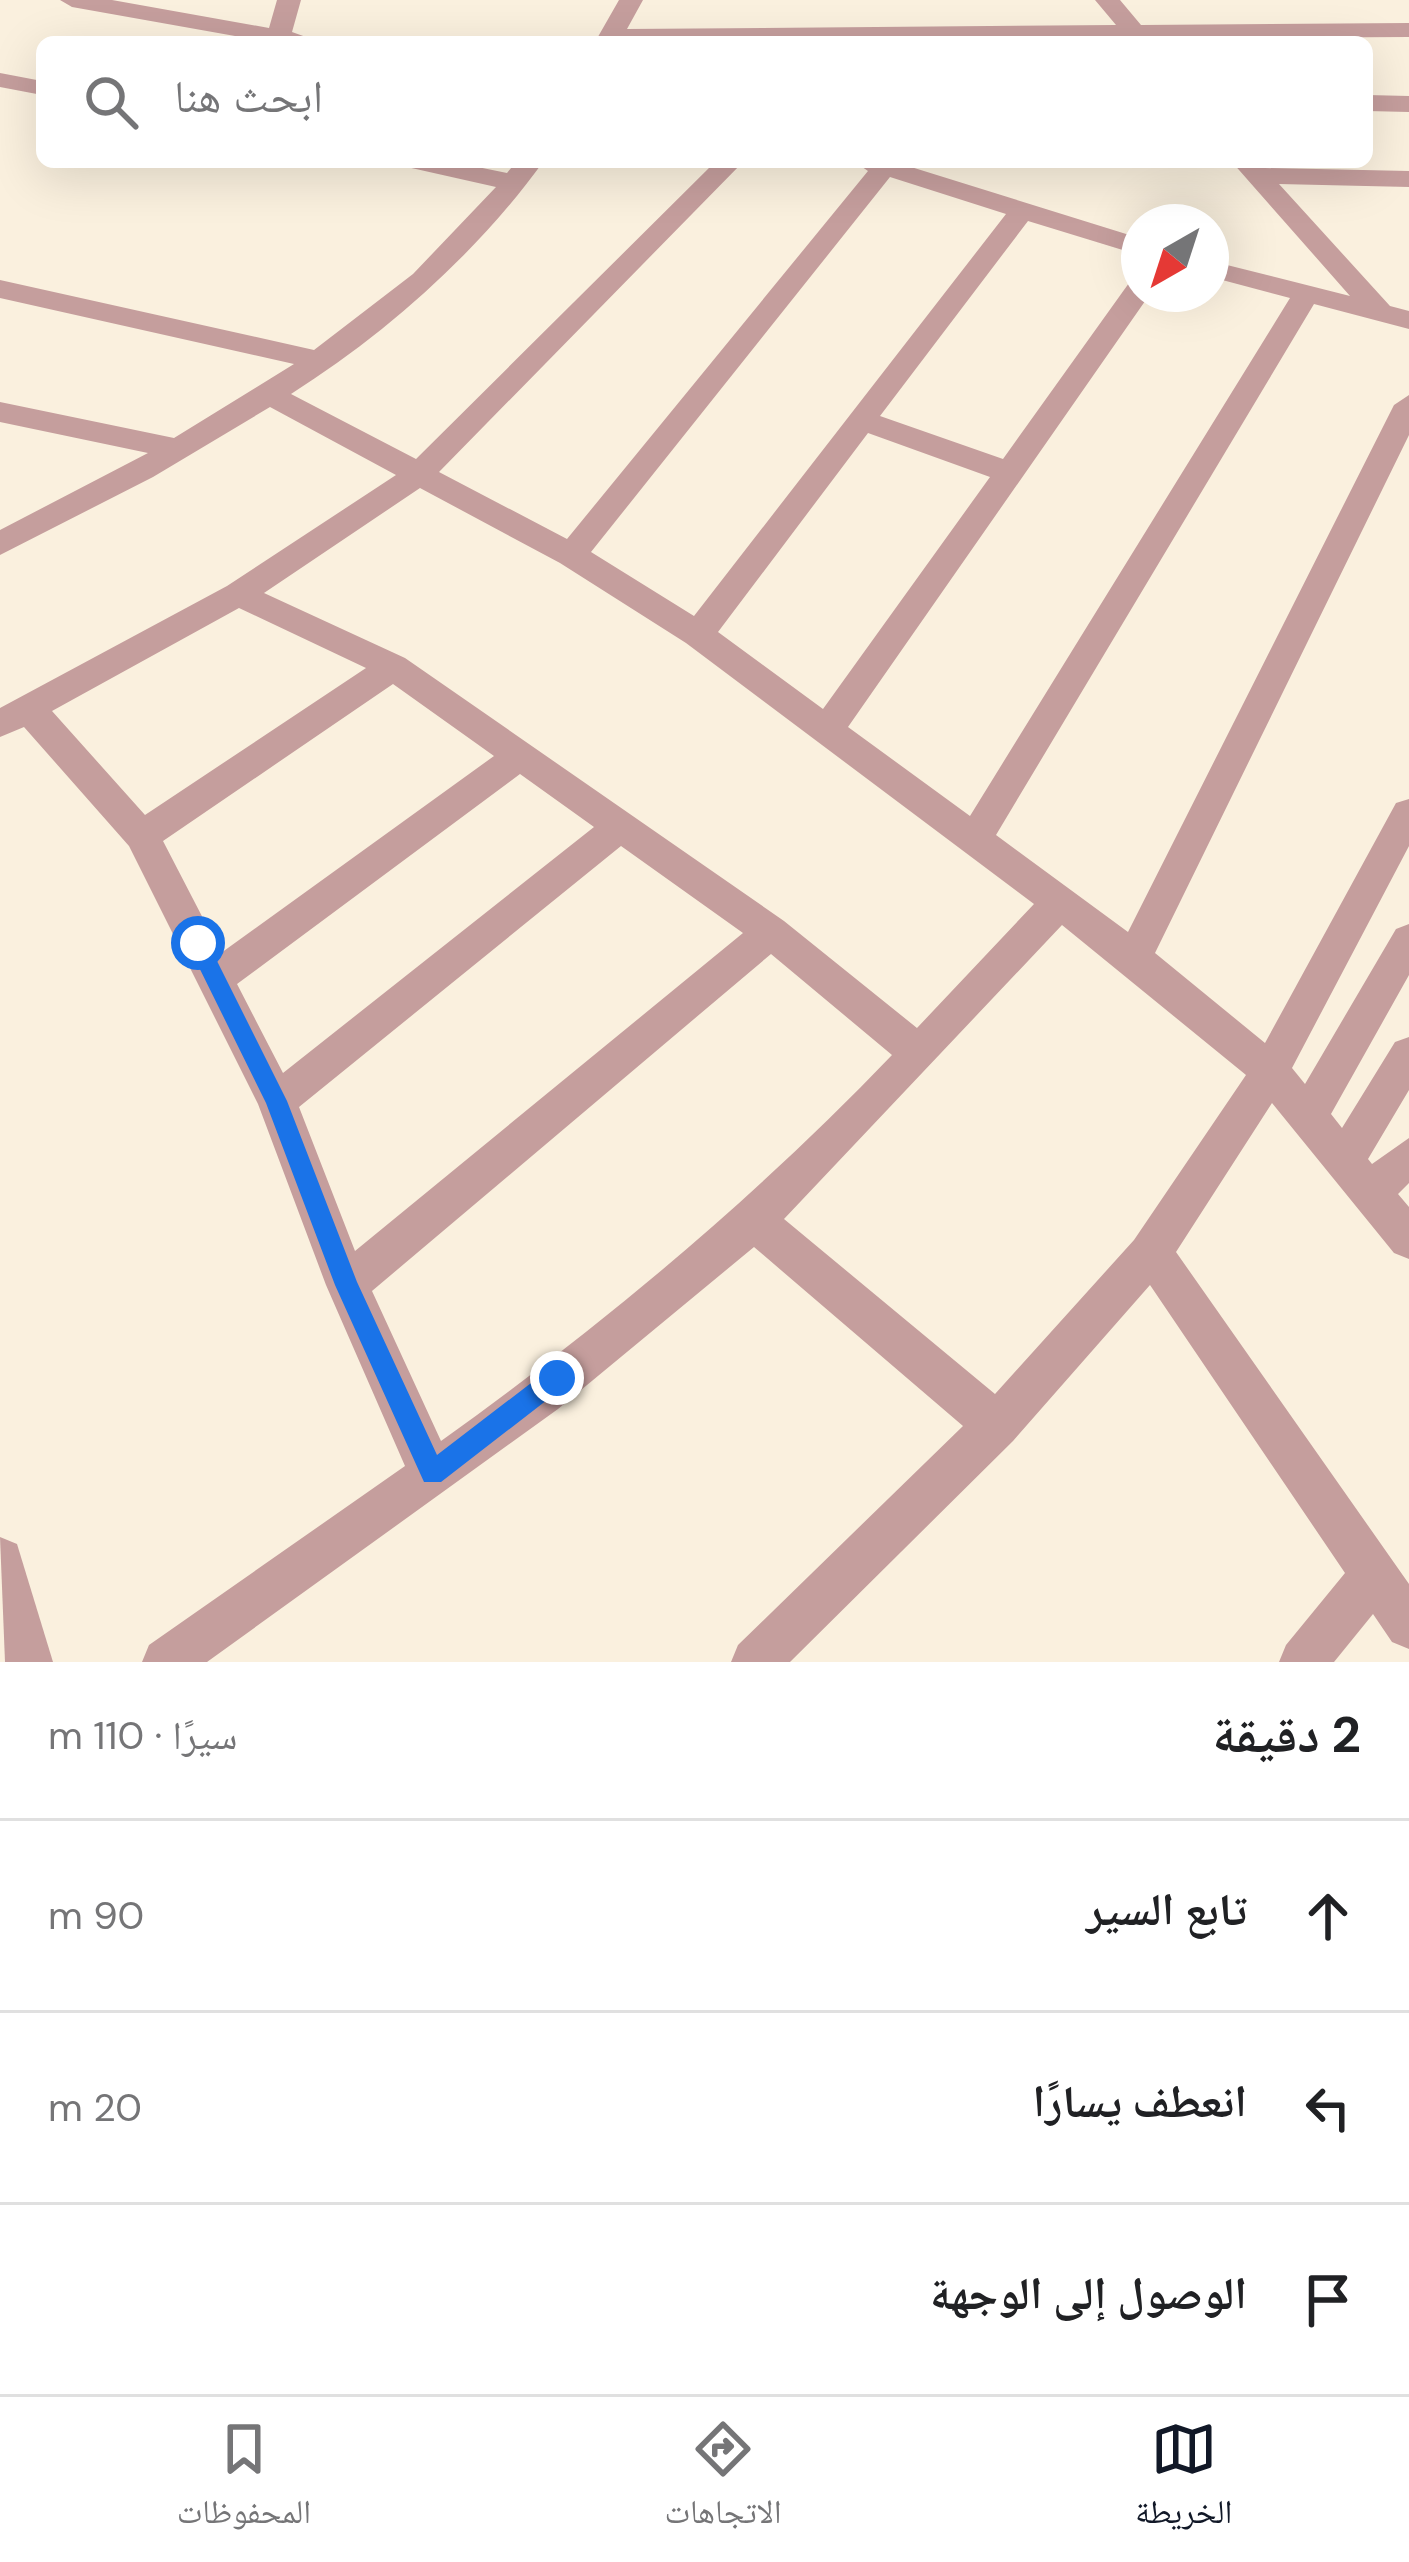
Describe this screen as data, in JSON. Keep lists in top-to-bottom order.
{
  "north": "bottom left",
  "page": {
    "search": "ابحث هنا",
    "heading": ["2 دقيقة", "سيرًا · 110 m"],
    "list": [
      ["تابع السير", "90 m"],
      ["انعطف يسارًا", "20 m"],
      "الوصول إلى الوجهة"
    ],
    "nav": ["الخريطة", "الاتجاهات", "المحفوظات"]
  }
}
